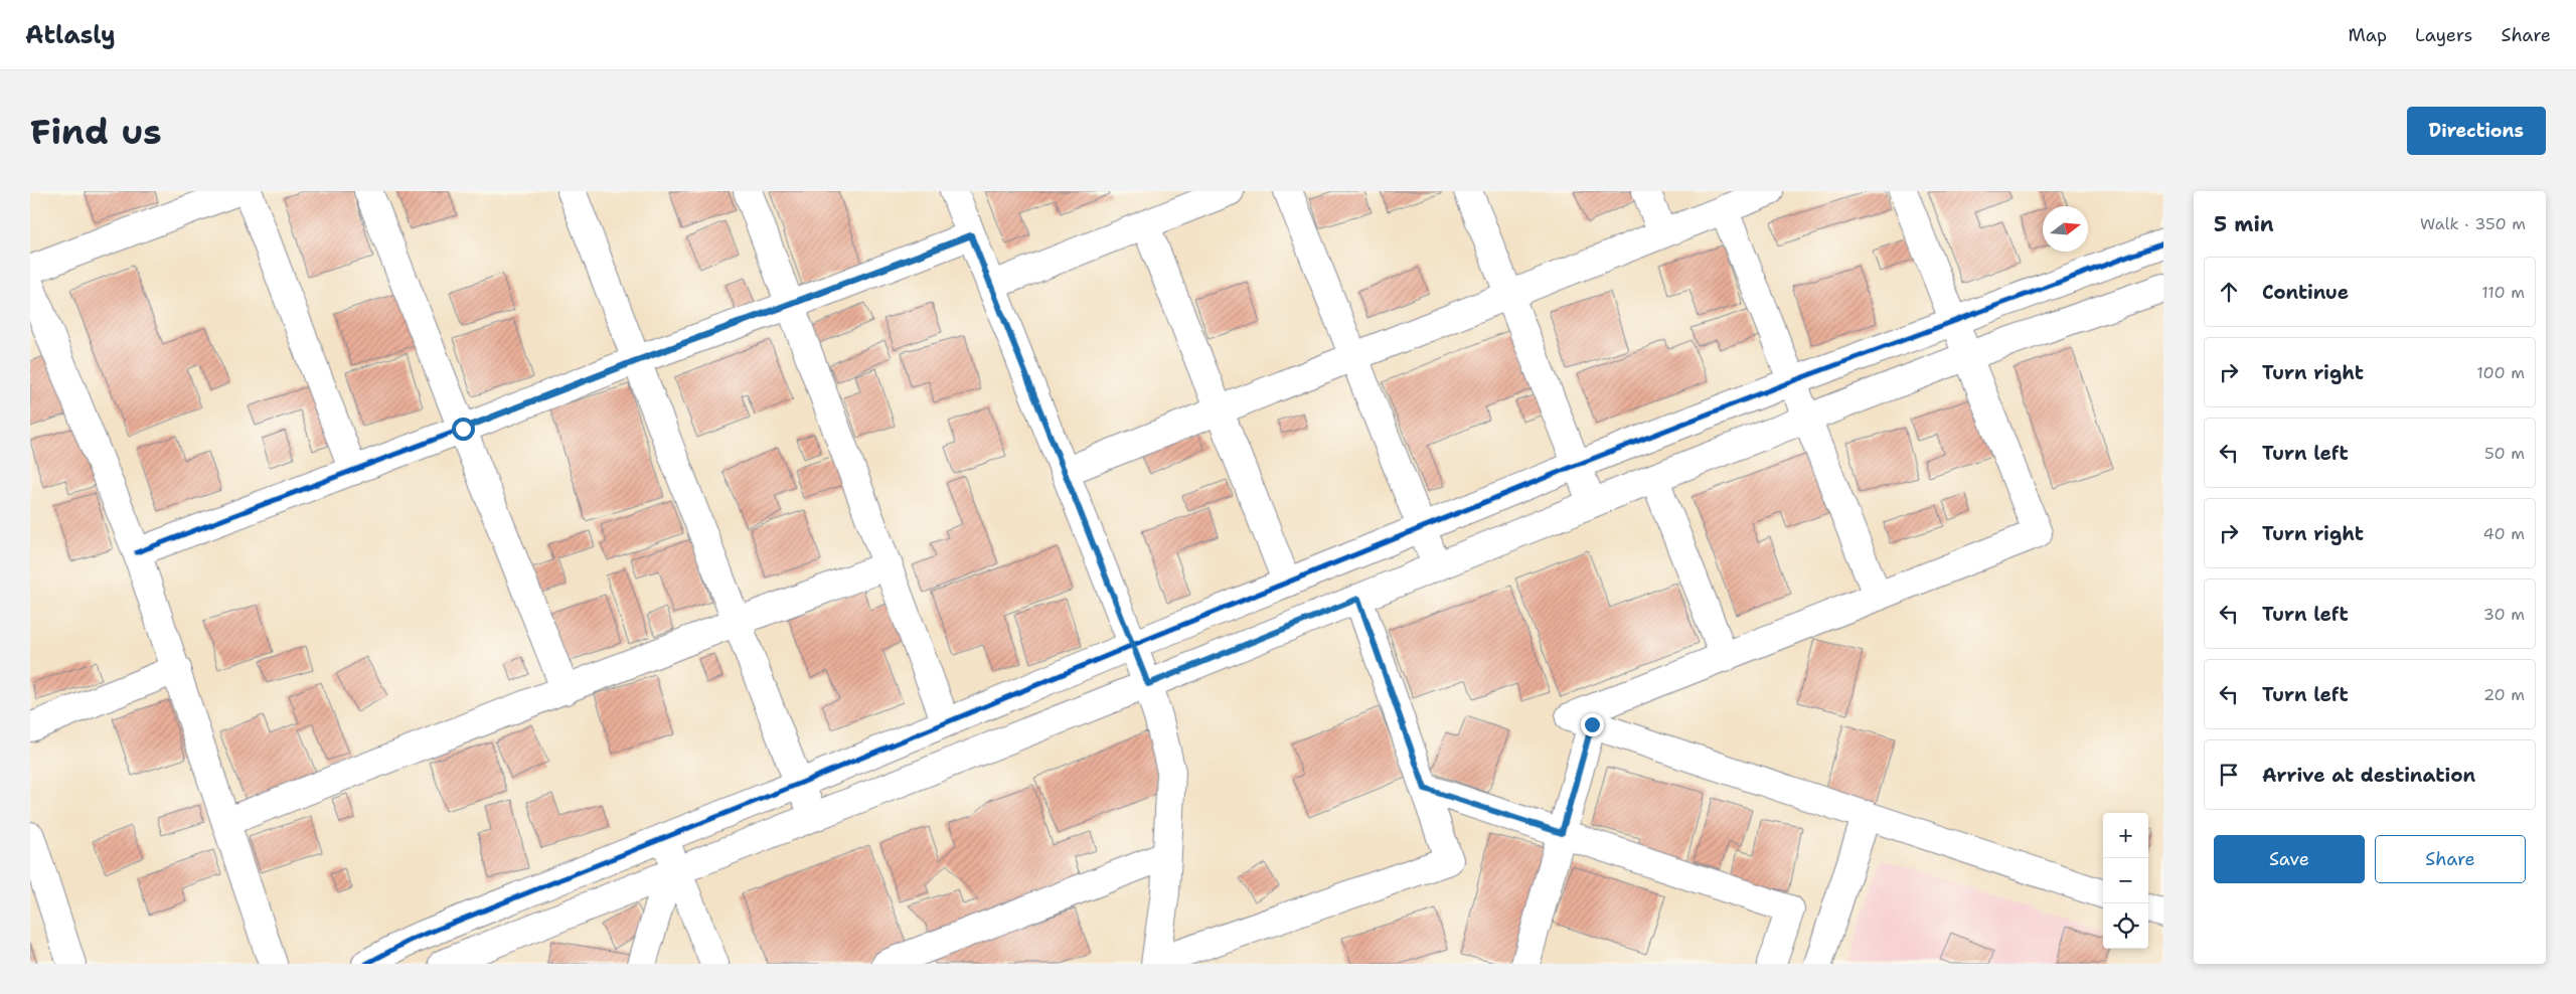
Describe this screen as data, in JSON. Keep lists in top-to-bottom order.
{
  "north": "right",
  "page": {
    "header": "Atlasly",
    "nav": ["Map", "Layers", "Share"],
    "buttons": [
      "Directions",
      ["Save", "Share"]
    ],
    "title": "Find us",
    "heading": ["5 min", "Walk · 350 m"],
    "list": [
      ["Continue", "110 m"],
      ["Turn right", "100 m"],
      ["Turn left", "50 m"],
      ["Turn right", "40 m"],
      ["Turn left", "30 m"],
      ["Turn left", "20 m"],
      "Arrive at destination"
    ],
    "map_buttons": ["+", "−"]
  }
}
